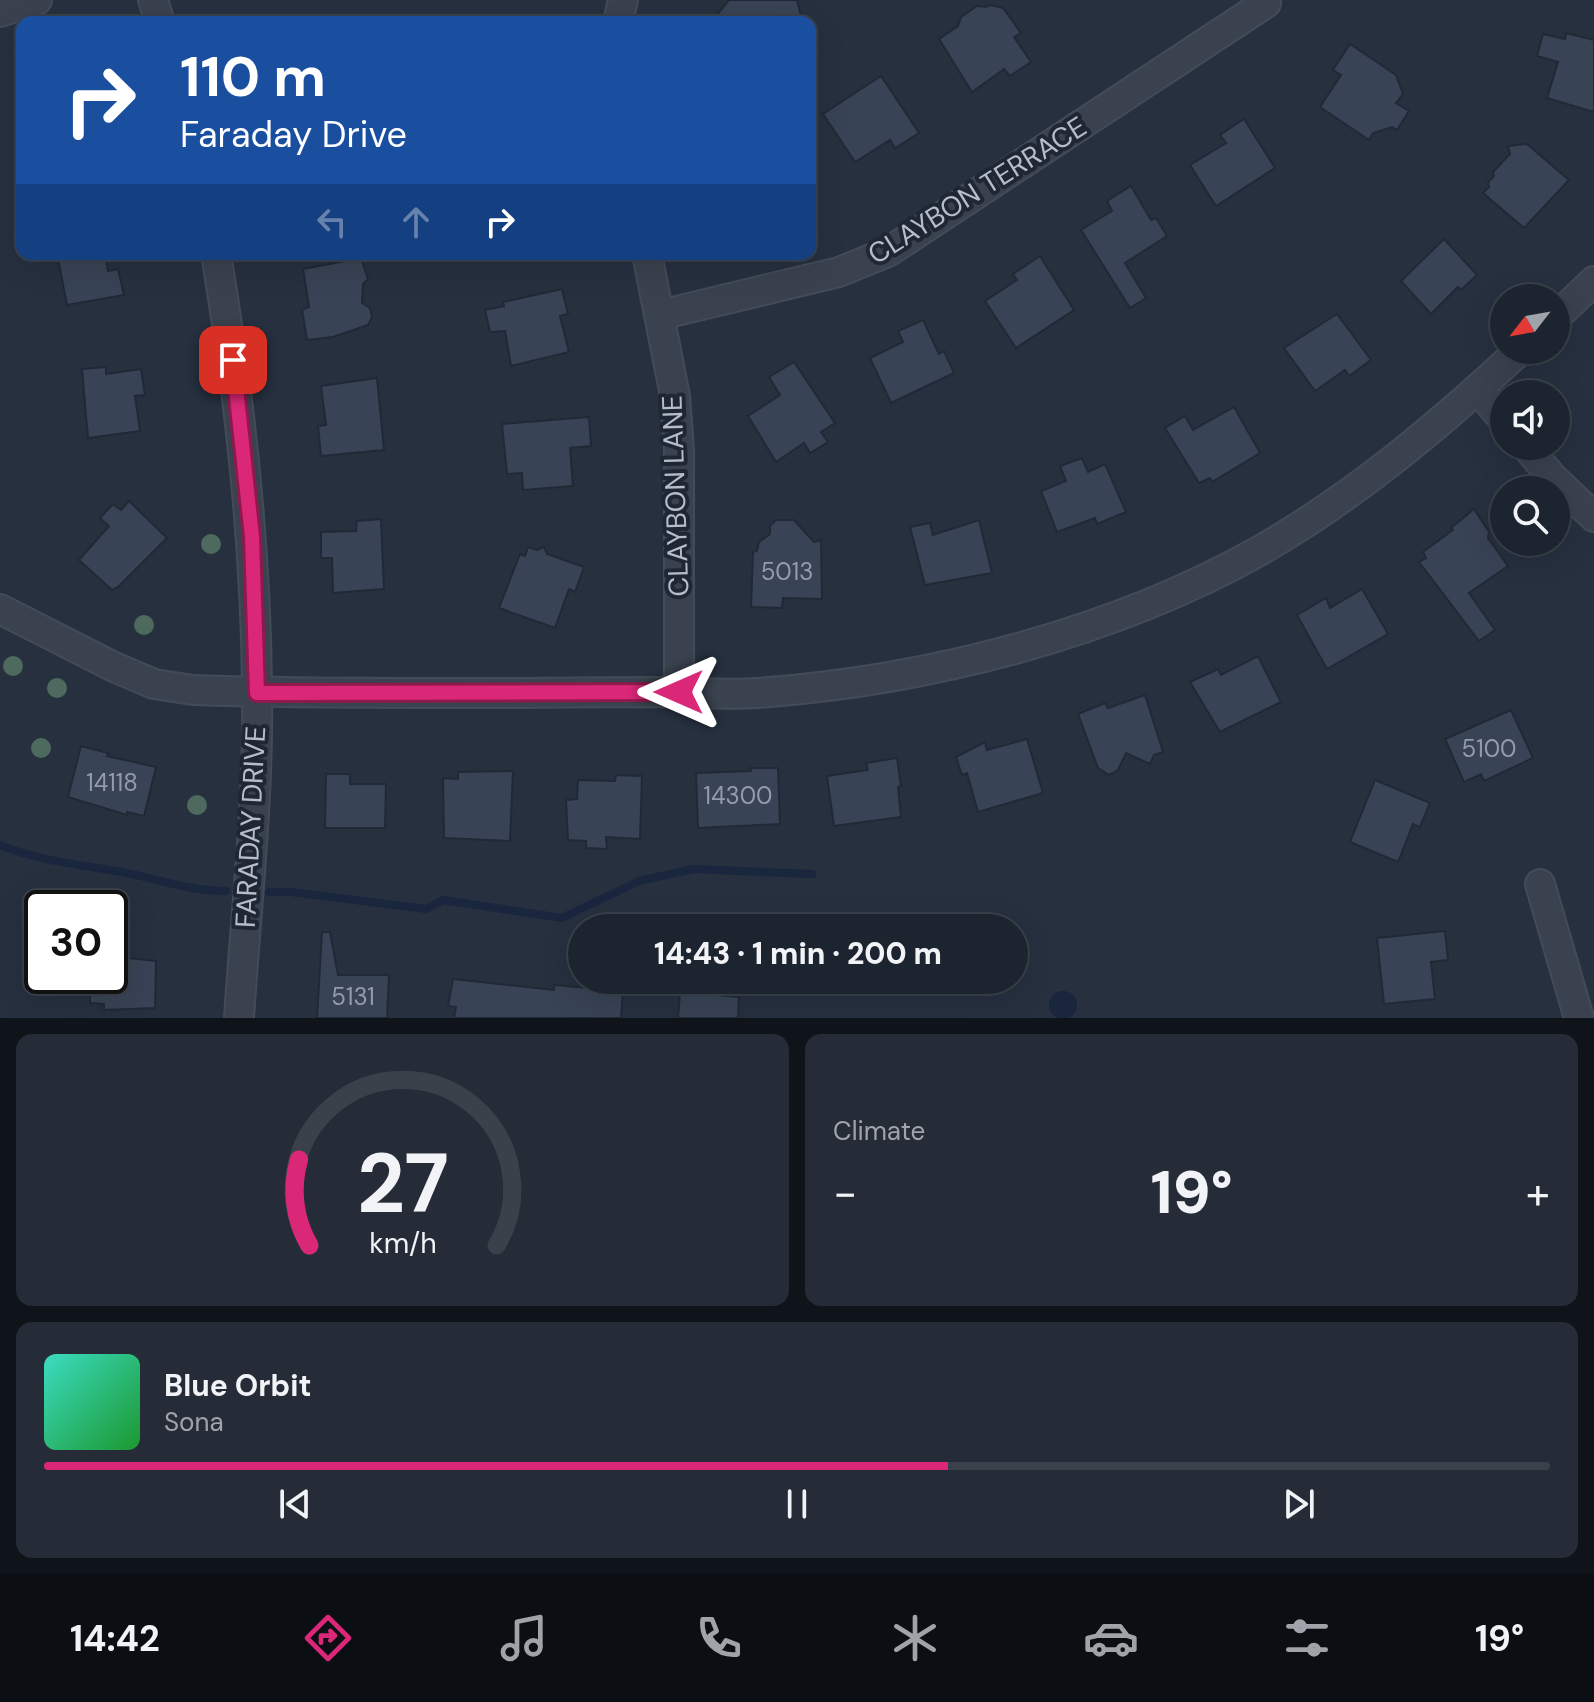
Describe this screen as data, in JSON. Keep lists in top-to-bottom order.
{
  "streets": {
    "street": ["CLAYBON TERRACE", "CLAYBON LANE", "FARADAY DRIVE"]
  },
  "crossings": [
    ["CLAYBON TERRACE", "CLAYBON LANE"]
  ],
  "house_numbers": [
    "5013",
    "5100",
    "14118",
    "14300",
    "5131"
  ],
  "north": "bottom left",
  "page": {
    "turn": ["110 m", "Faraday Drive"],
    "limit": "30",
    "trip": "14:43 · 1 min · 200 m",
    "tile": "Climate",
    "heat": ["−", "19°", "+"],
    "song": ["Blue Orbit", "Sona"],
    "tabs": ["14:42", "19°"],
    "gauge": ["27", "km/h"]
  }
}
